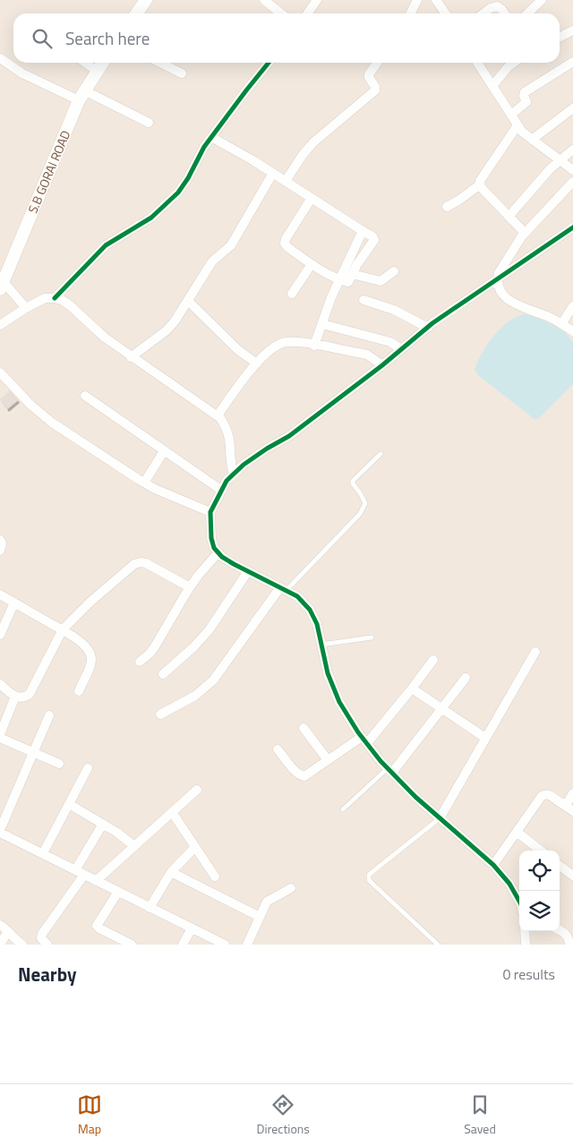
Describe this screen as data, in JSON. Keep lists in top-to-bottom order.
{
  "streets": {
    "street": ["S.B GORAI ROAD"]
  },
  "page": {
    "search": "Search here",
    "heading": ["Nearby", "0 results"],
    "nav": ["Map", "Directions", "Saved"]
  }
}
